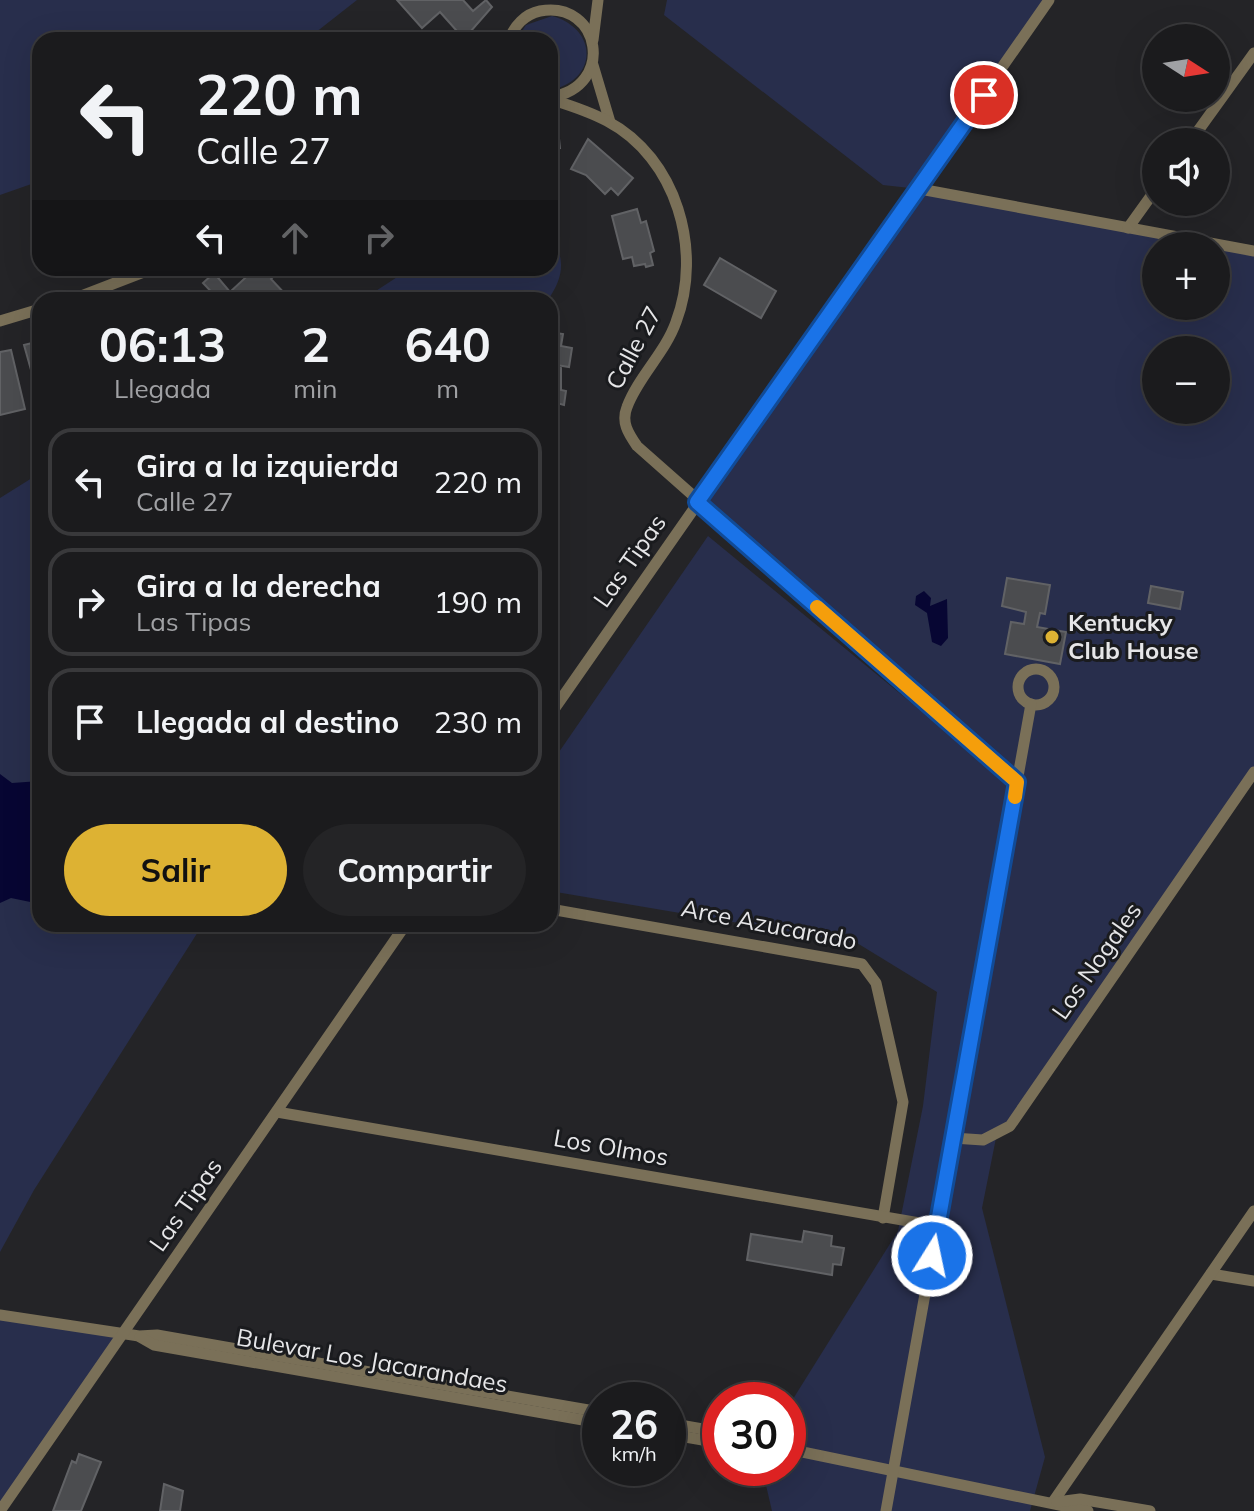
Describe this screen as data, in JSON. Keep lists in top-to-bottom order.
{
  "streets": {
    "street": [
      "Calle 27",
      "Las Tipas",
      "Arce Azucarado",
      "Los Nogales",
      "Los Olmos",
      "Bulevar Los Jacarandaes"
    ]
  },
  "crossings": [
    ["Calle 27", "Las Tipas"],
    ["Las Tipas", "Los Olmos"],
    ["Las Tipas", "Bulevar Los Jacarandaes"],
    ["Arce Azucarado", "Los Olmos"]
  ],
  "places": ["Kentucky Club House"],
  "north": "right",
  "page": {
    "map_buttons": ["+", "−"],
    "turn": ["220 m", "Calle 27"],
    "eta": [
      "06:13",
      "Llegada",
      "2",
      "min",
      "640",
      "m"
    ],
    "list": [
      {
        "name": "Gira a la izquierda",
        "note": "Calle 27",
        "value": "220 m"
      },
      {
        "name": "Gira a la derecha",
        "note": "Las Tipas",
        "value": "190 m"
      },
      {
        "name": "Llegada al destino",
        "value": "230 m"
      }
    ],
    "buttons": ["Salir", "Compartir"],
    "speed": "26 km/h",
    "limit": "30"
  }
}
